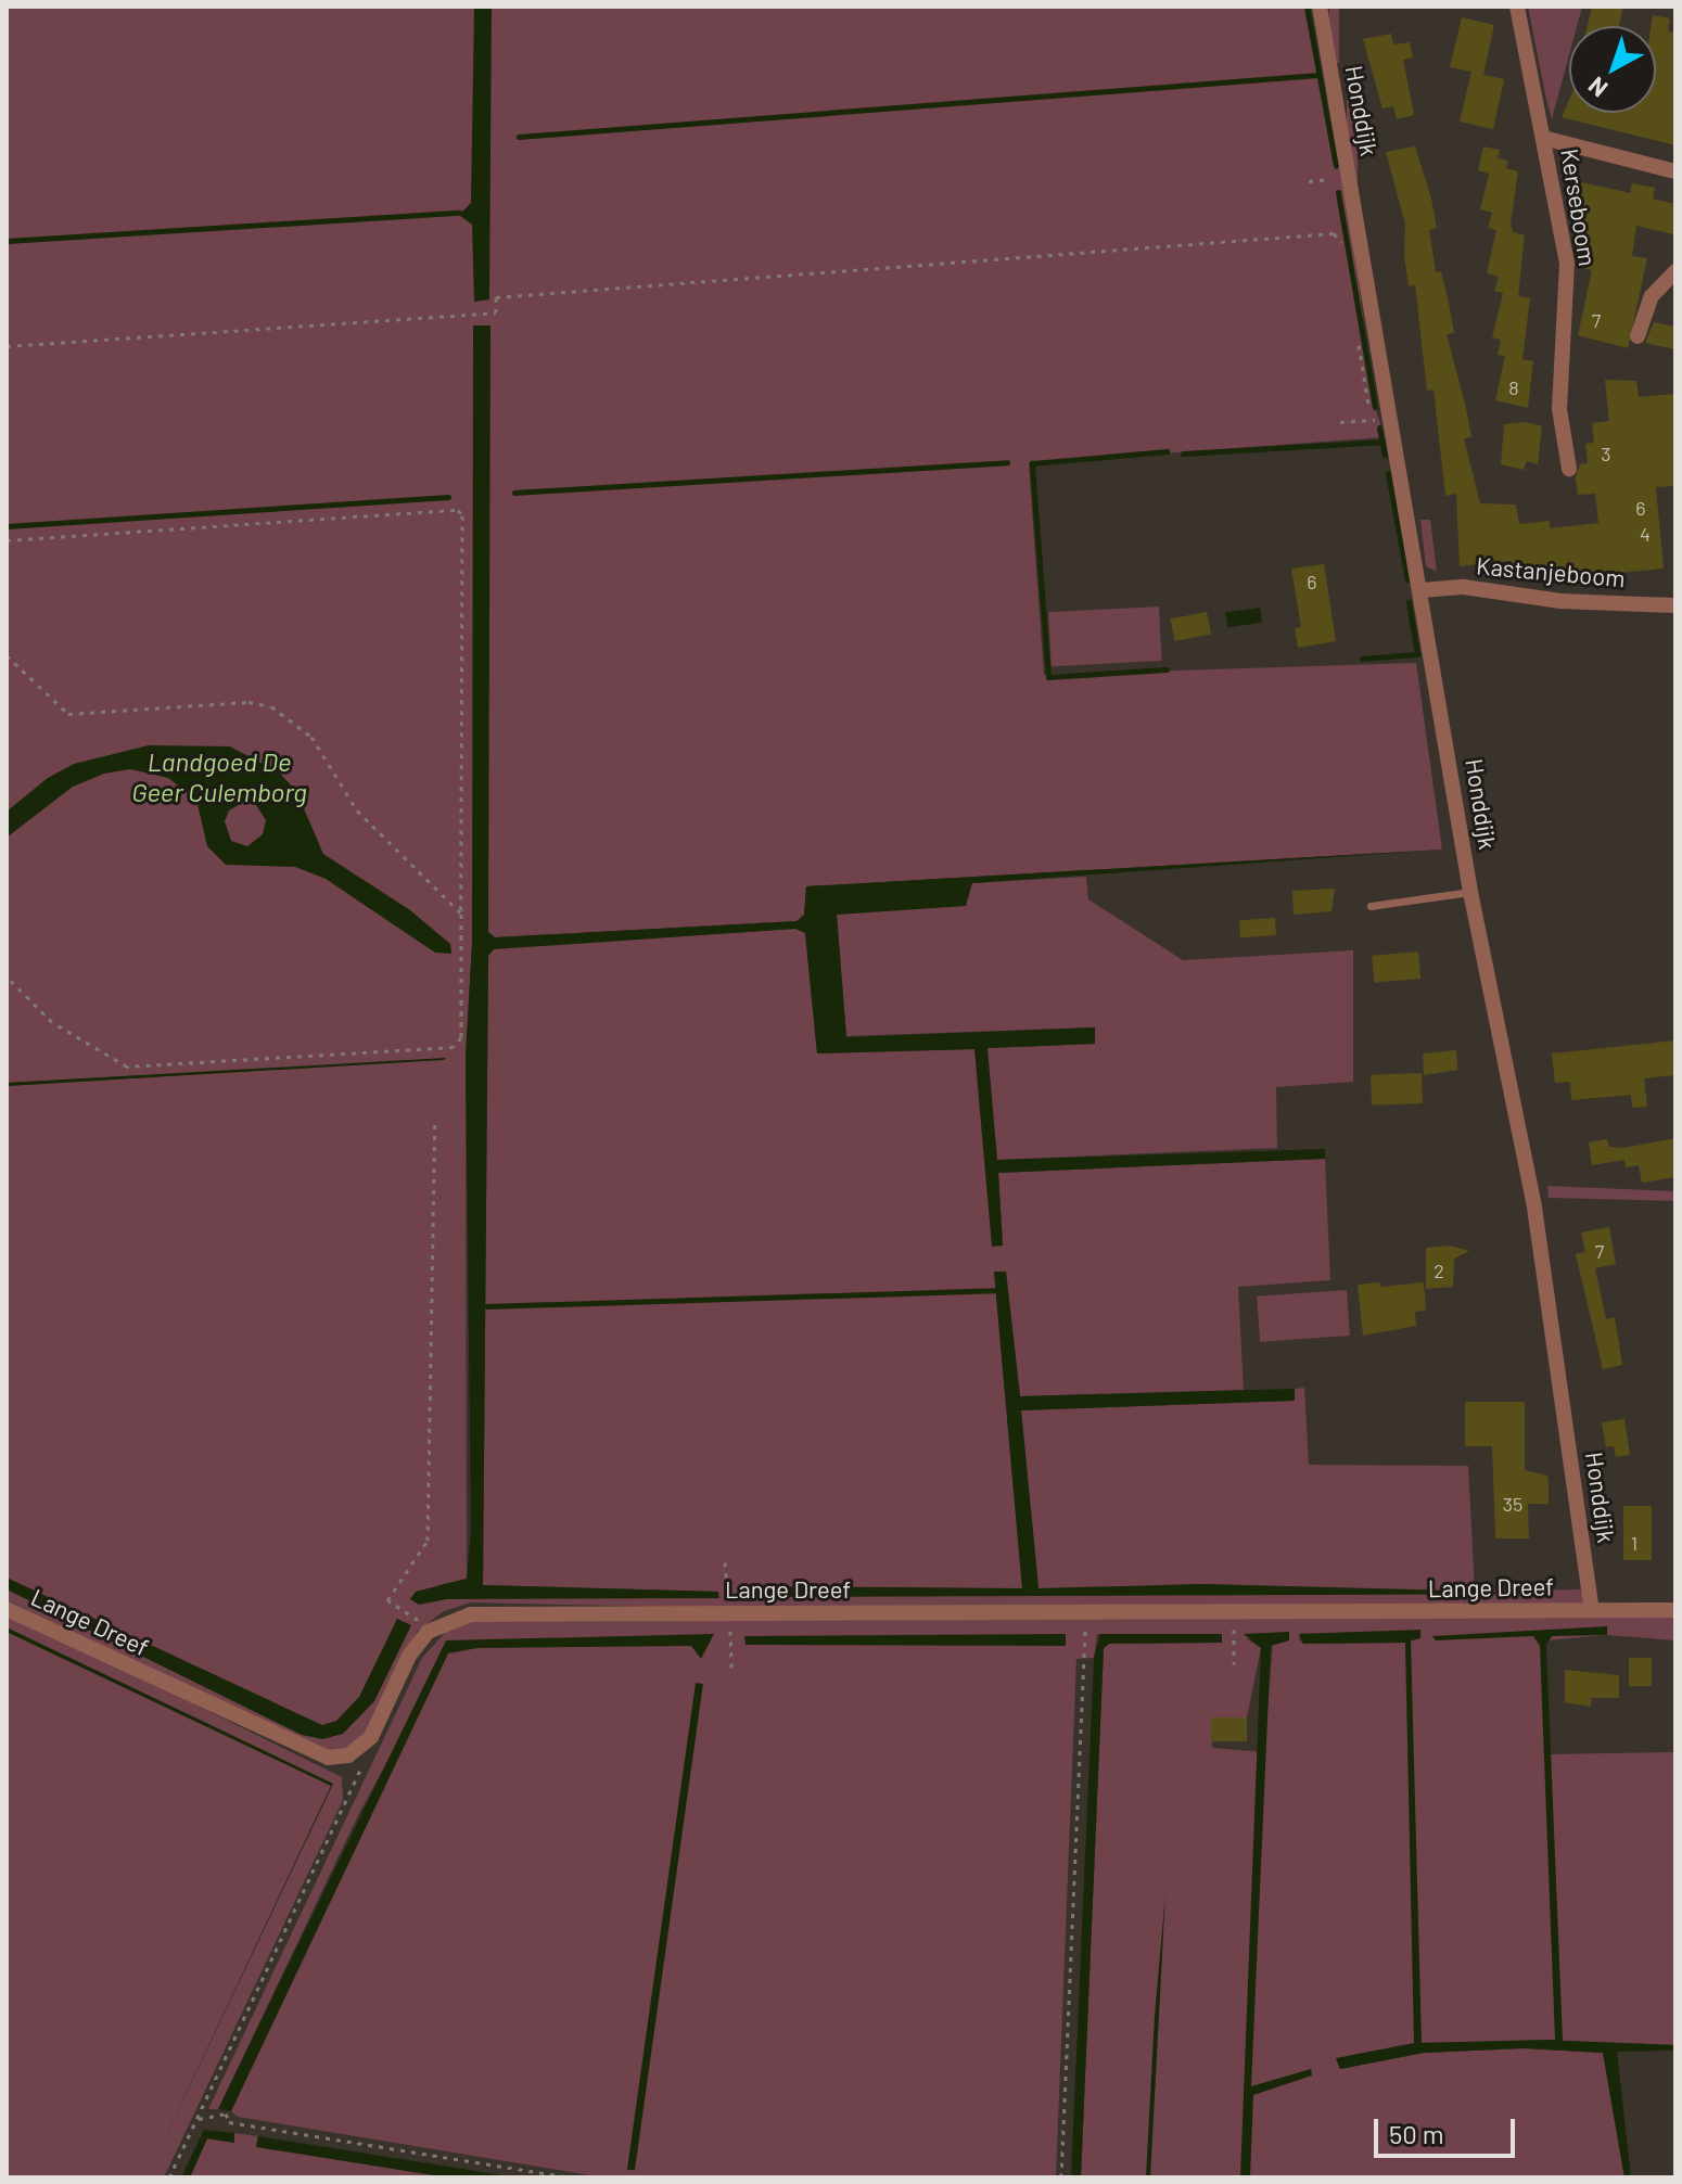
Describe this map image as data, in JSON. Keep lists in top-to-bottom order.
{
  "streets": {
    "street": [
      "Honddijk",
      "Kerseboom",
      "Kastanjeboom",
      "Lange Dreef"
    ]
  },
  "crossings": [
    ["Honddijk", "Kastanjeboom"],
    ["Honddijk", "Lange Dreef"]
  ],
  "water": ["Landgoed De Geer Culemborg"],
  "house_numbers": [
    "7",
    "8",
    "3",
    "6",
    "4",
    "6",
    "7",
    "2",
    "35",
    "1"
  ],
  "scale_bar": "50 m",
  "north": "bottom left"
}
